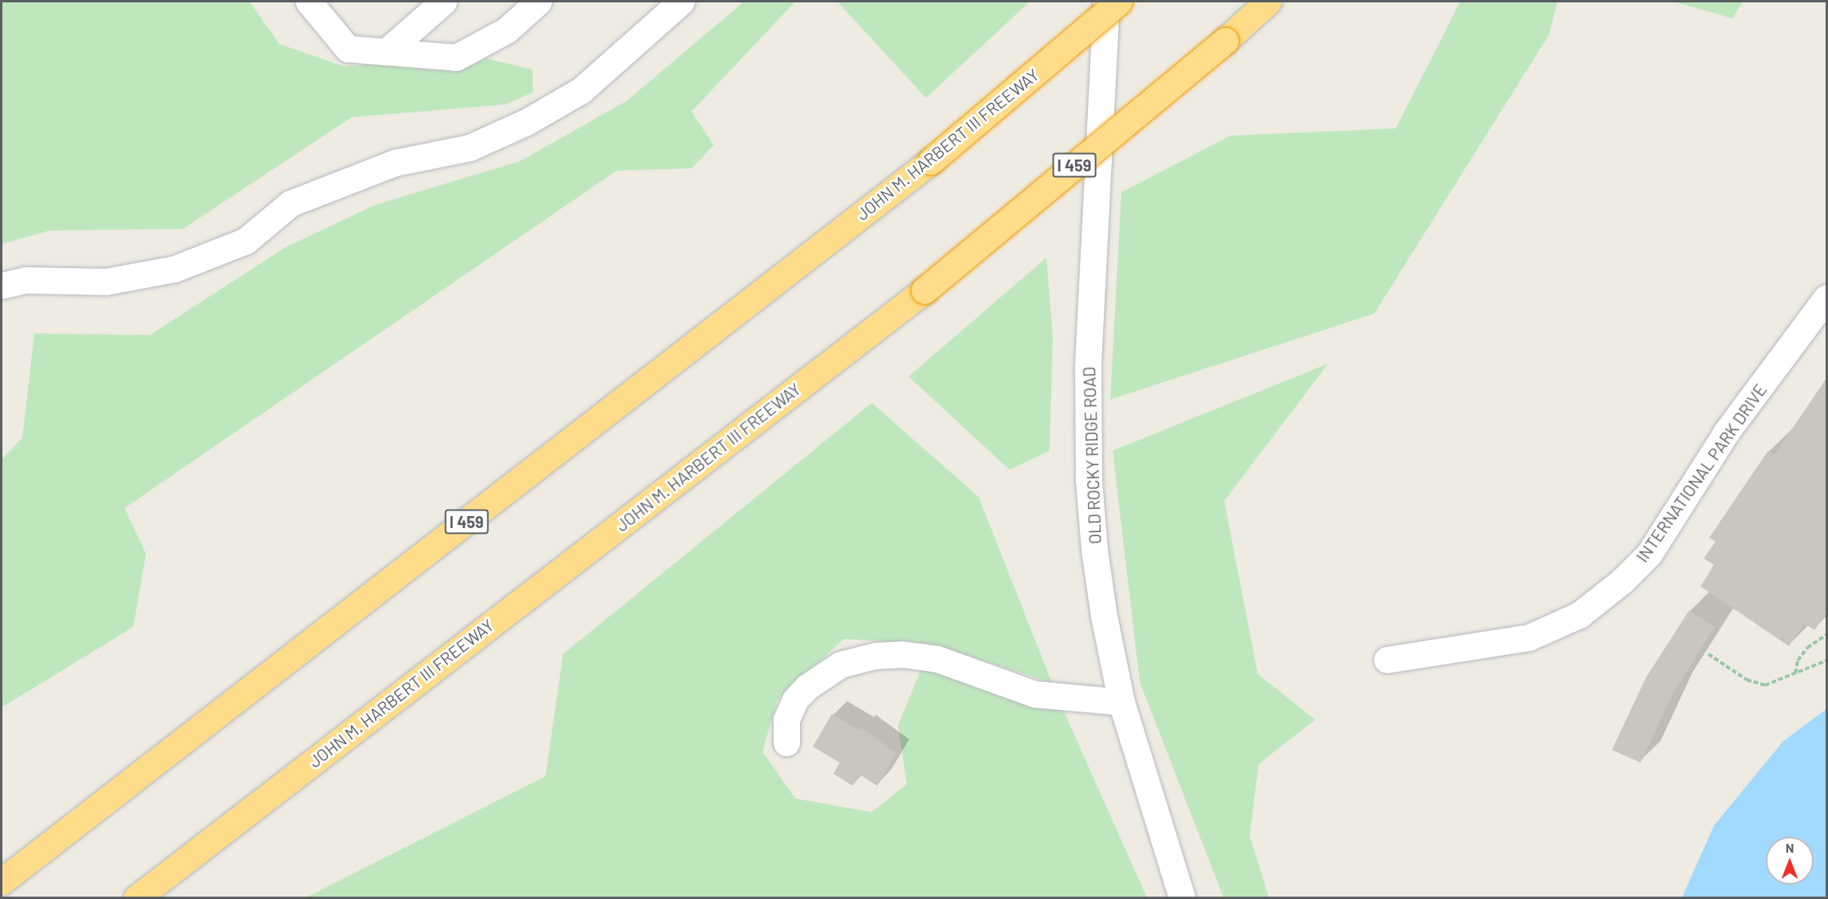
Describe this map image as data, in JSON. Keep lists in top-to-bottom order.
{
  "streets": {
    "highway": ["JOHN M. HARBERT III FREEWAY", "I 459"],
    "street": ["OLD ROCKY RIDGE ROAD", "INTERNATIONAL PARK DRIVE"]
  },
  "north": "top"
}
